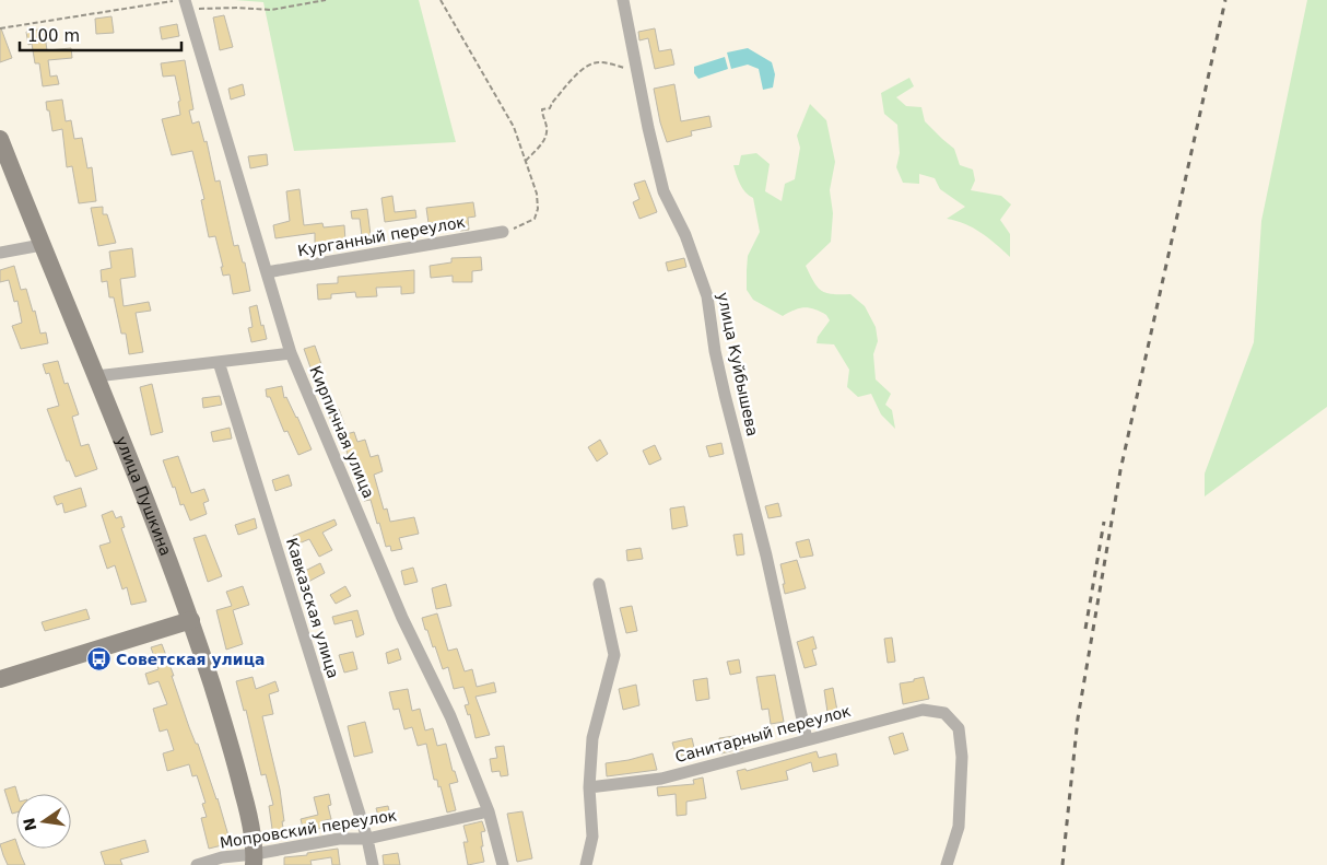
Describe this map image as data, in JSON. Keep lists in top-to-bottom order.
{
  "streets": {
    "main road": ["улица Пушкина"],
    "street": [
      "Курганный переулок",
      "улица Куйбышева",
      "Кирпичная улица",
      "Кавказская улица",
      "Санитарный переулок",
      "Мопровский переулок"
    ]
  },
  "crossings": [
    ["Курганный переулок", "Кирпичная улица"],
    ["улица Куйбышева", "Санитарный переулок"],
    ["Кирпичная улица", "Мопровский переулок"],
    ["улица Пушкина", "Мопровский переулок"],
    ["Кавказская улица", "Мопровский переулок"]
  ],
  "places": {
    "bus stop": ["Советская улица"]
  },
  "scale_bar": "100 m",
  "north": "left"
}
